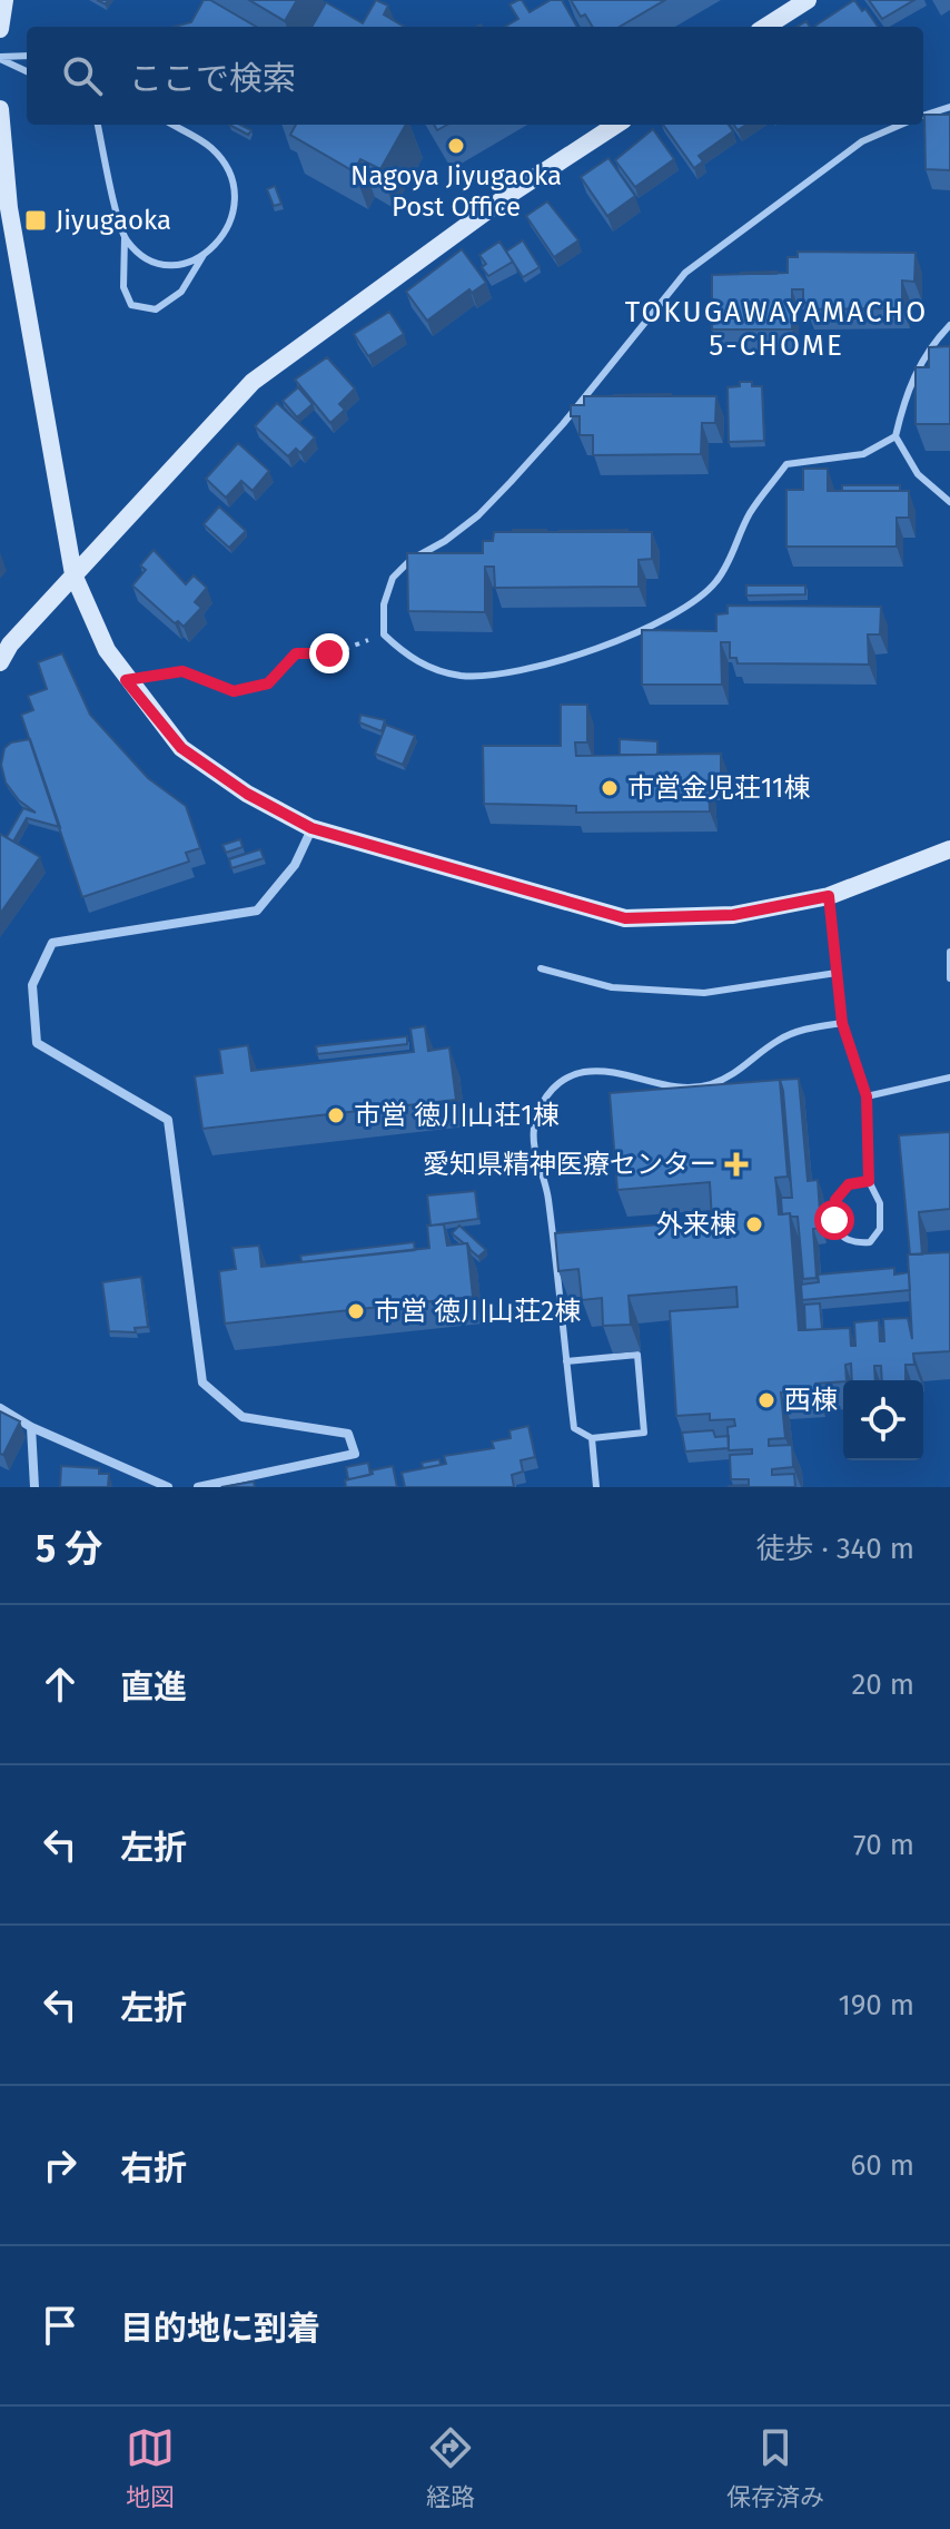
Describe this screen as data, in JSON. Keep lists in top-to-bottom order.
{
  "districts": ["TOKUGAWAYAMACHO 5-CHOME"],
  "places": {
    "other": [
      "Nagoya Jiyugaoka Post Office",
      "市営金児荘11棟",
      "市営 徳川山荘1棟",
      "外来棟",
      "市営 徳川山荘2棟",
      "西棟"
    ],
    "transit": ["Jiyugaoka"],
    "health": ["愛知県精神医療センター"]
  },
  "page": {
    "search": "ここで検索",
    "heading": ["5 分", "徒歩 · 340 m"],
    "list": [
      ["直進", "20 m"],
      ["左折", "70 m"],
      ["左折", "190 m"],
      ["右折", "60 m"],
      "目的地に到着"
    ],
    "nav": ["地図", "経路", "保存済み"]
  }
}
